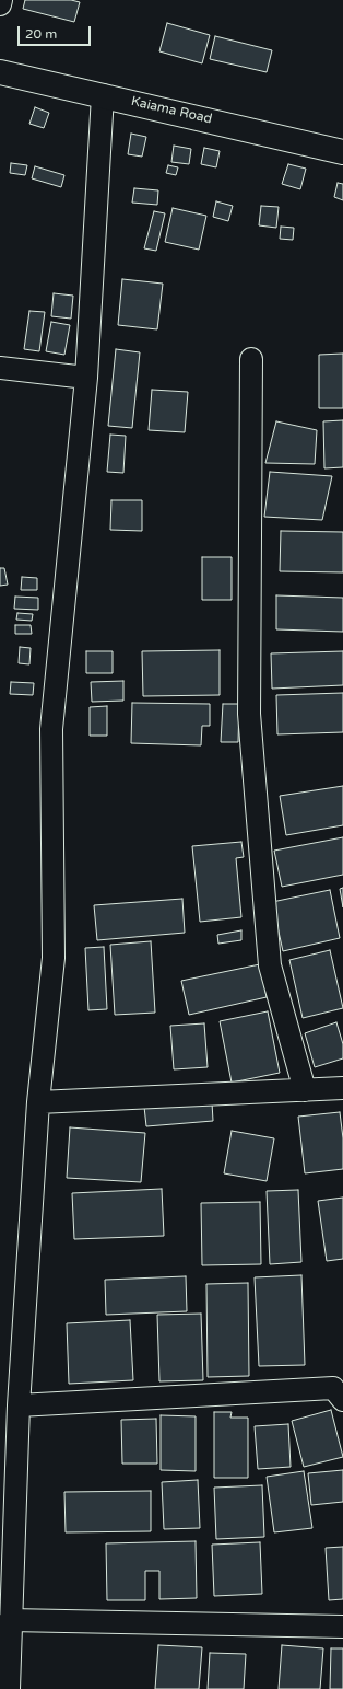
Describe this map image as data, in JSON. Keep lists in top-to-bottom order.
{
  "streets": {
    "highway": ["Kaiama Road"]
  },
  "scale_bar": "20 m"
}
